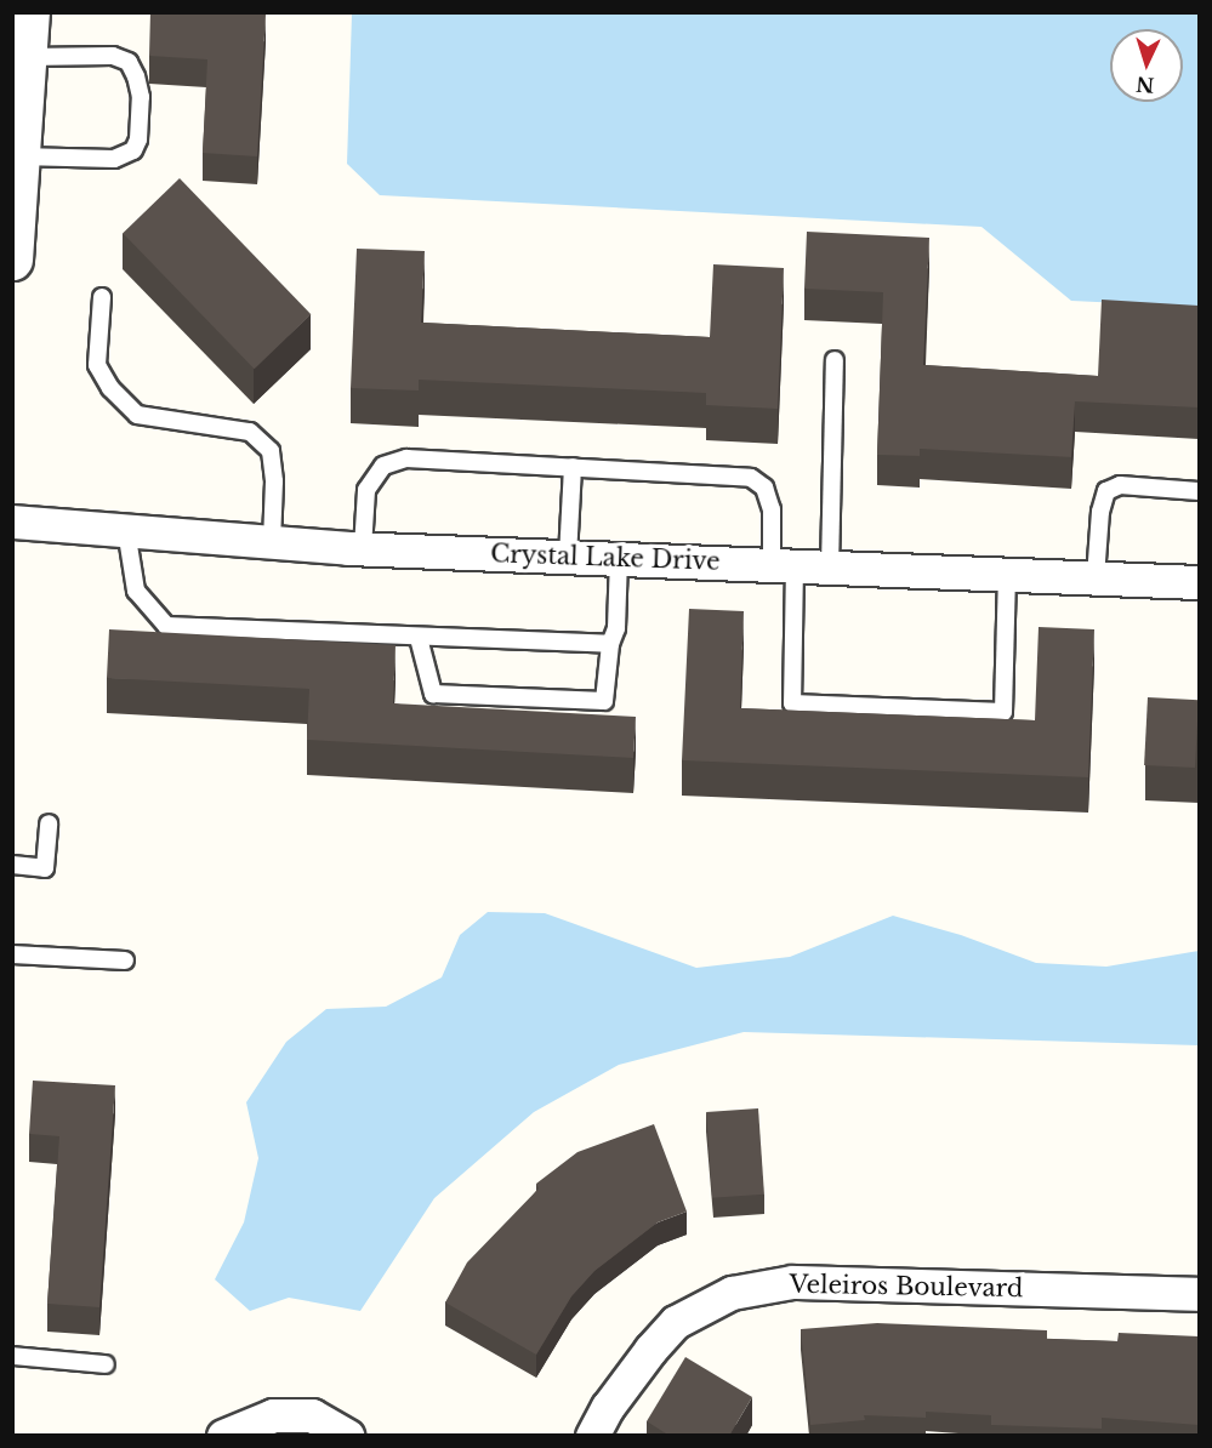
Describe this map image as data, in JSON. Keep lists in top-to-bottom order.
{
  "streets": {
    "street": ["Crystal Lake Drive", "Veleiros Boulevard"]
  },
  "north": "bottom"
}
